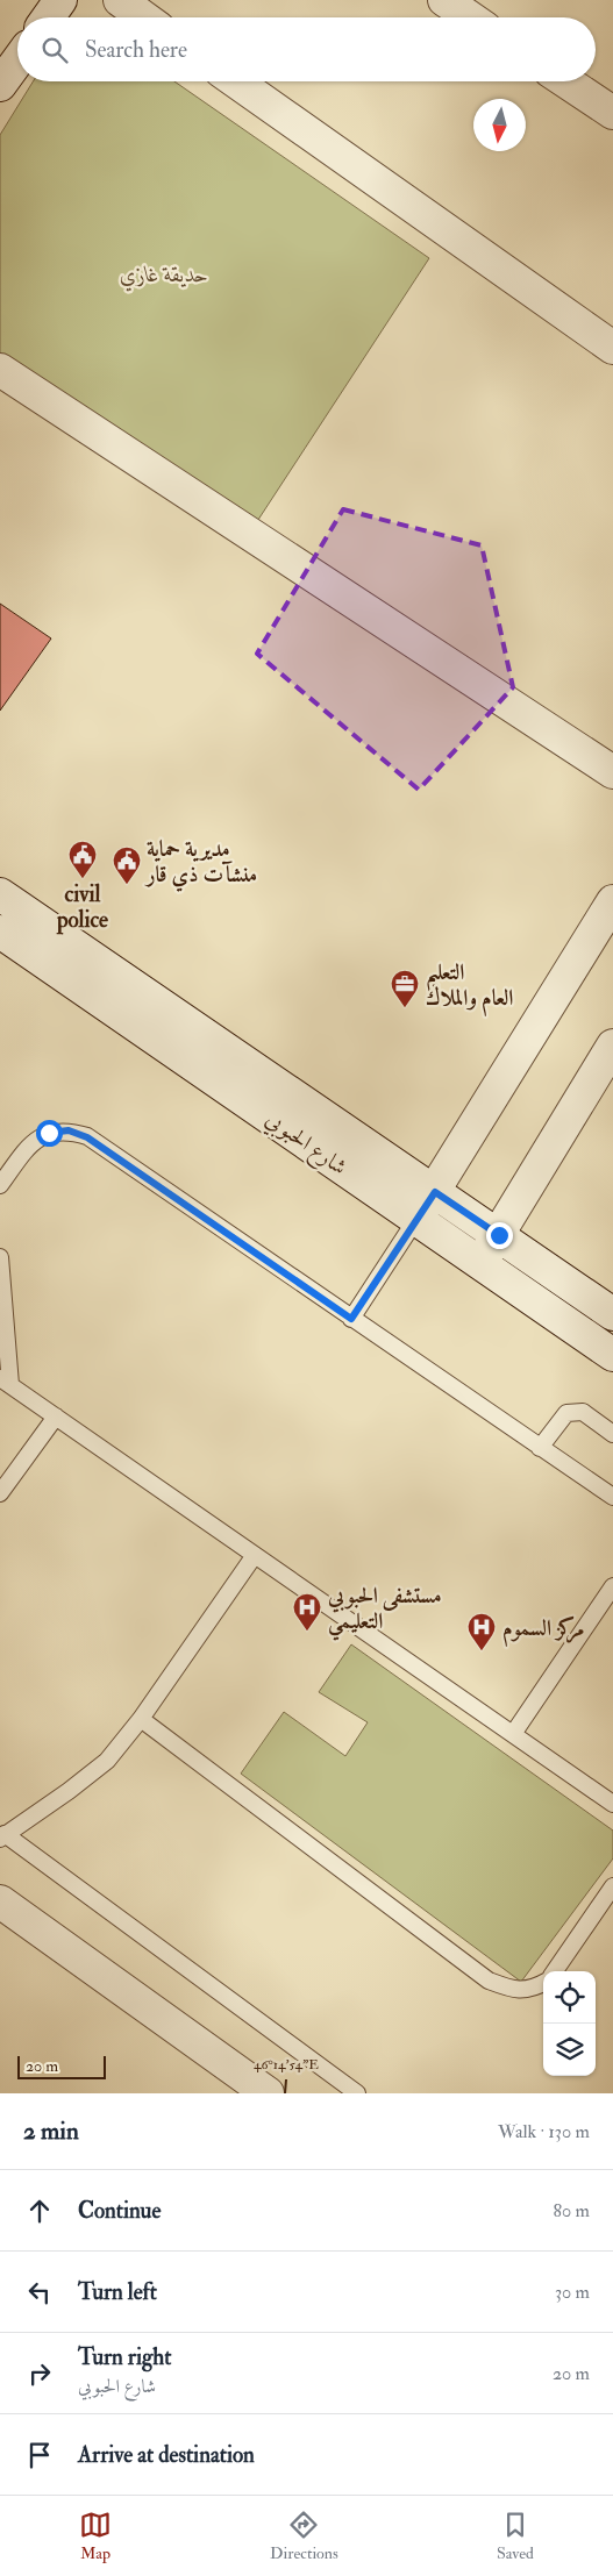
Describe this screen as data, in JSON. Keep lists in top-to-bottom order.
{
  "streets": {
    "street": ["شارع الحبوبي"]
  },
  "parks": ["حديقة غازي"],
  "places": {
    "public building": ["civil police", "مديرية حماية منشآت ذي قار"],
    "office": ["التعليم العام والملاك"],
    "hospital": ["مستشفى الحبوبي التعليمي", "مركز السموم"]
  },
  "scale_bar": "20 m",
  "north": "bottom",
  "page": {
    "search": "Search here",
    "scale": "20 m",
    "heading": ["2 min", "Walk · 130 m"],
    "list": [
      ["Continue", "80 m"],
      ["Turn left", "30 m"],
      ["Turn right", "شارع الحبوبي", "20 m"],
      "Arrive at destination"
    ],
    "nav": ["Map", "Directions", "Saved"]
  },
  "coordinates": ["46°14'54\"E"]
}
